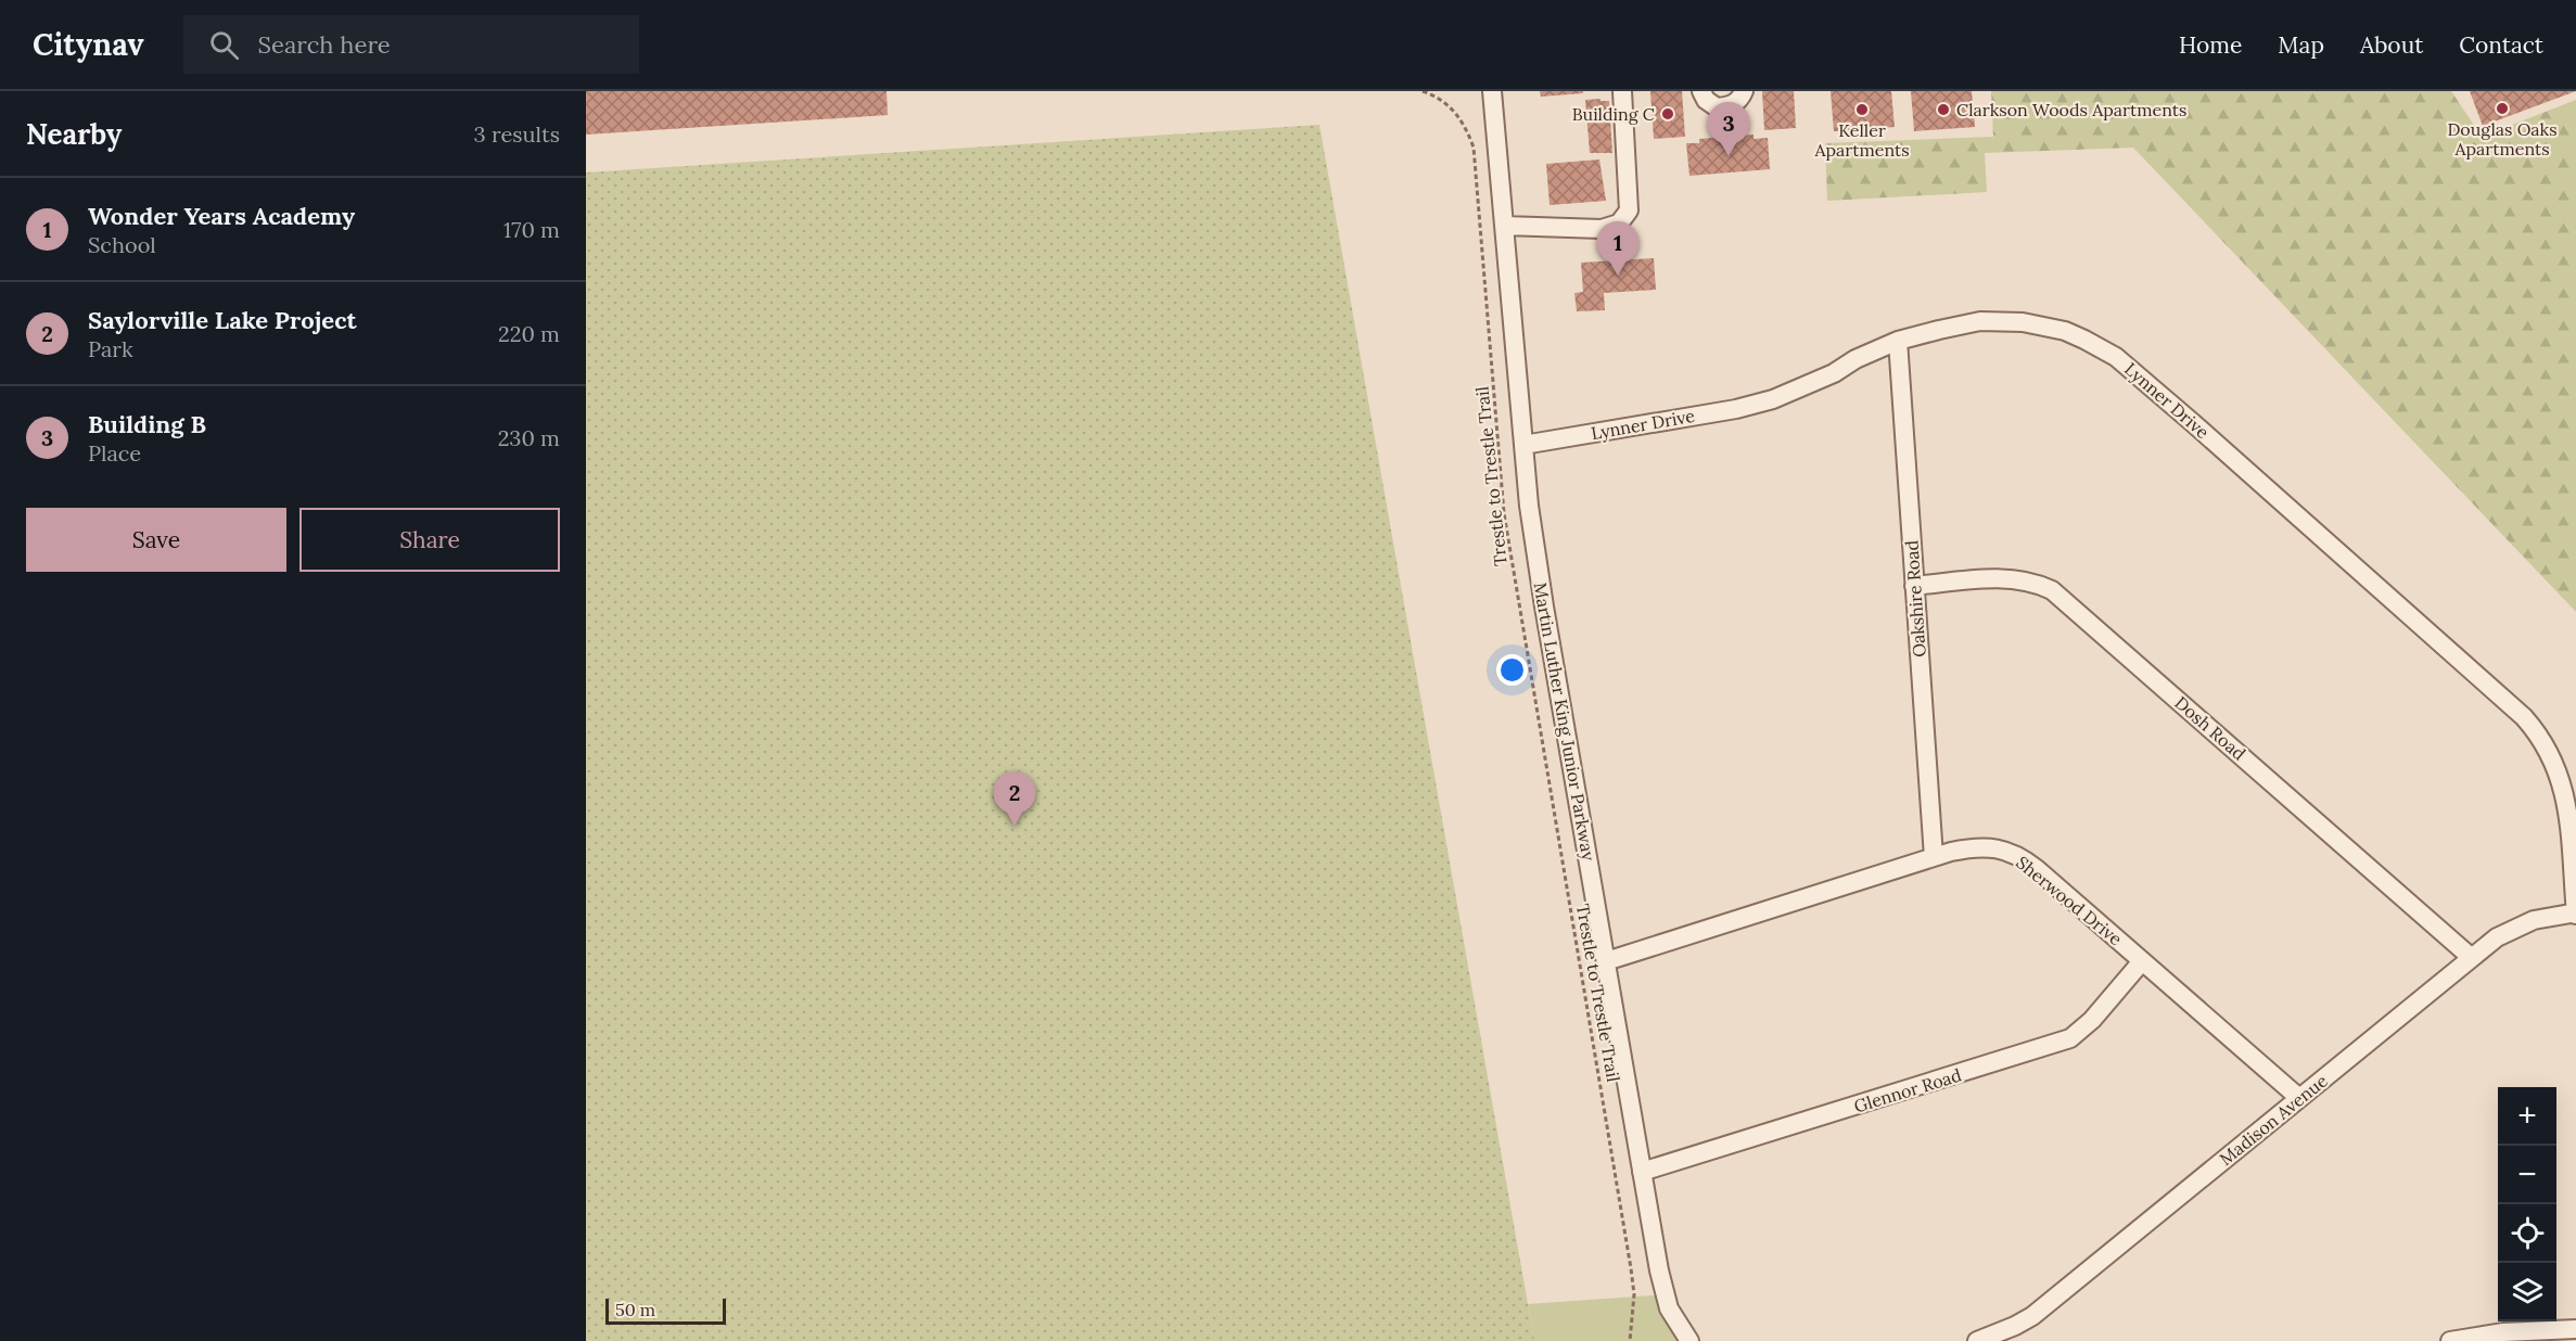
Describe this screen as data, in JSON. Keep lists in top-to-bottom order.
{
  "streets": {
    "street": [
      "Lynner Drive",
      "Oakshire Road",
      "Martin Luther King Junior Parkway",
      "Dosh Road",
      "Sherwood Drive",
      "Glennor Road",
      "Madison Avenue"
    ],
    "path": ["Trestle to Trestle Trail"]
  },
  "crossings": [
    ["Lynner Drive", "Oakshire Road"],
    ["Lynner Drive", "Martin Luther King Junior Parkway"],
    ["Lynner Drive", "Madison Avenue"],
    ["Oakshire Road", "Dosh Road"],
    ["Oakshire Road", "Sherwood Drive"],
    ["Martin Luther King Junior Parkway", "Sherwood Drive"],
    ["Martin Luther King Junior Parkway", "Glennor Road"],
    ["Dosh Road", "Madison Avenue"],
    ["Sherwood Drive", "Glennor Road"],
    ["Sherwood Drive", "Madison Avenue"]
  ],
  "places": [
    "Douglas Oaks Apartments",
    "Keller Apartments",
    "Clarkson Woods Apartments",
    "Building C"
  ],
  "scale_bar": "50 m",
  "page": {
    "header": "Citynav",
    "search": "Search here",
    "nav": [
      "Home",
      "Map",
      "About",
      "Contact"
    ],
    "heading": ["Nearby", "3 results"],
    "pins": ["3", "1", "2"],
    "list": [
      {
        "mark": "1",
        "name": "Wonder Years Academy",
        "note": "School",
        "value": "170 m"
      },
      {
        "mark": "2",
        "name": "Saylorville Lake Project",
        "note": "Park",
        "value": "220 m"
      },
      {
        "mark": "3",
        "name": "Building B",
        "note": "Place",
        "value": "230 m"
      }
    ],
    "buttons": ["Save", "Share"],
    "map_buttons": ["+", "−"],
    "scale": "50 m"
  }
}
